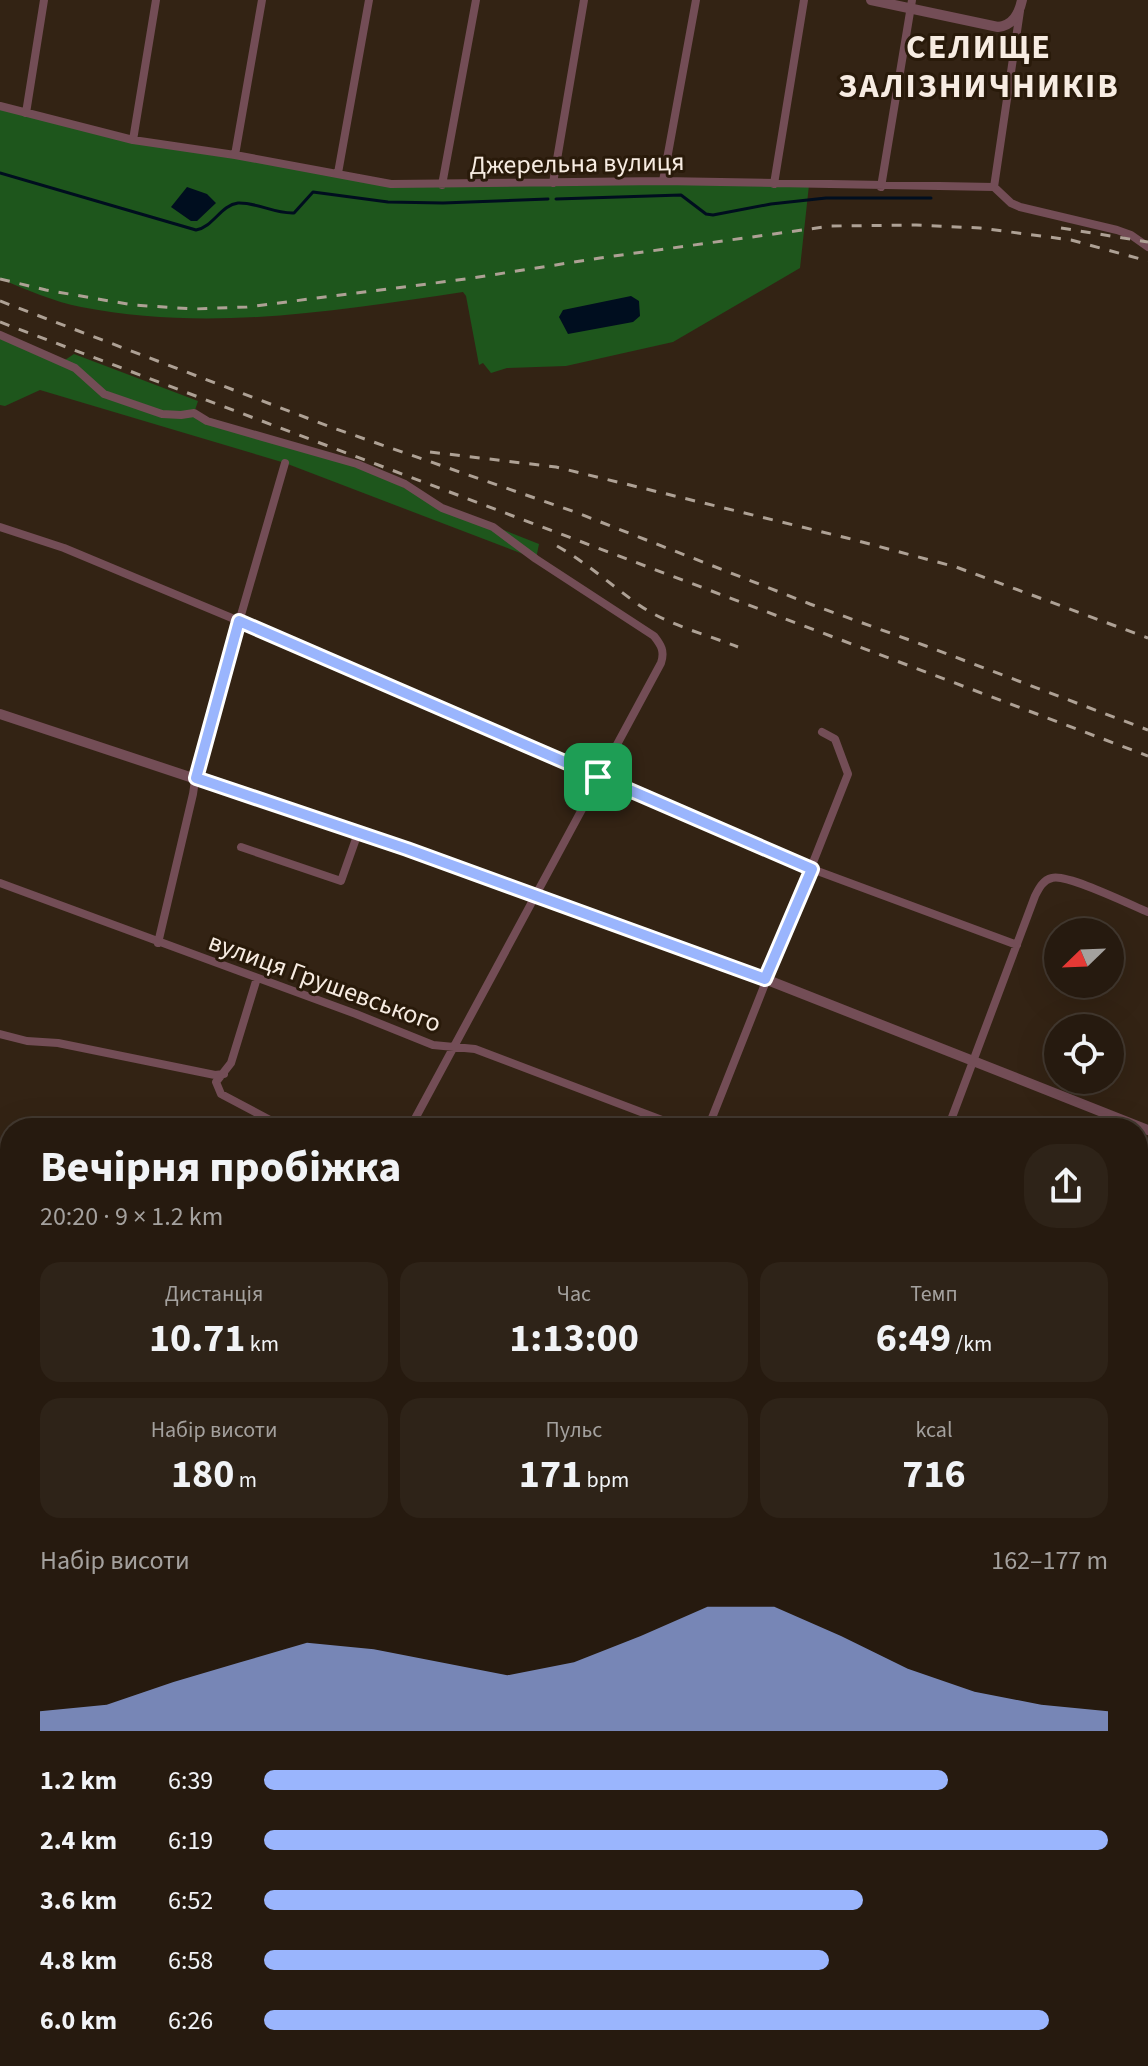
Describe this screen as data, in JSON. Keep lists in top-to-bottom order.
{
  "streets": {
    "street": ["Джерельна вулиця", "вулиця Грушевського"]
  },
  "districts": ["СЕЛИЩЕ ЗАЛІЗНИЧНИКІВ"],
  "north": "bottom left",
  "page": {
    "heading": ["Вечірня пробіжка", "20:20 · 9 × 1.2 km"],
    "stats": [
      ["Дистанція", "10.71 km"],
      ["Час", "1:13:00"],
      ["Темп", "6:49 /km"],
      ["Набір висоти", "180 m"],
      ["Пульс", "171 bpm"],
      ["kcal", "716"]
    ],
    "chart": ["Набір висоти", "162–177 m"],
    "list": [
      {
        "name": "1.2 km",
        "note": "6:39"
      },
      {
        "name": "2.4 km",
        "note": "6:19"
      },
      {
        "name": "3.6 km",
        "note": "6:52"
      },
      {
        "name": "4.8 km",
        "note": "6:58"
      },
      {
        "name": "6.0 km",
        "note": "6:26"
      }
    ]
  }
}
